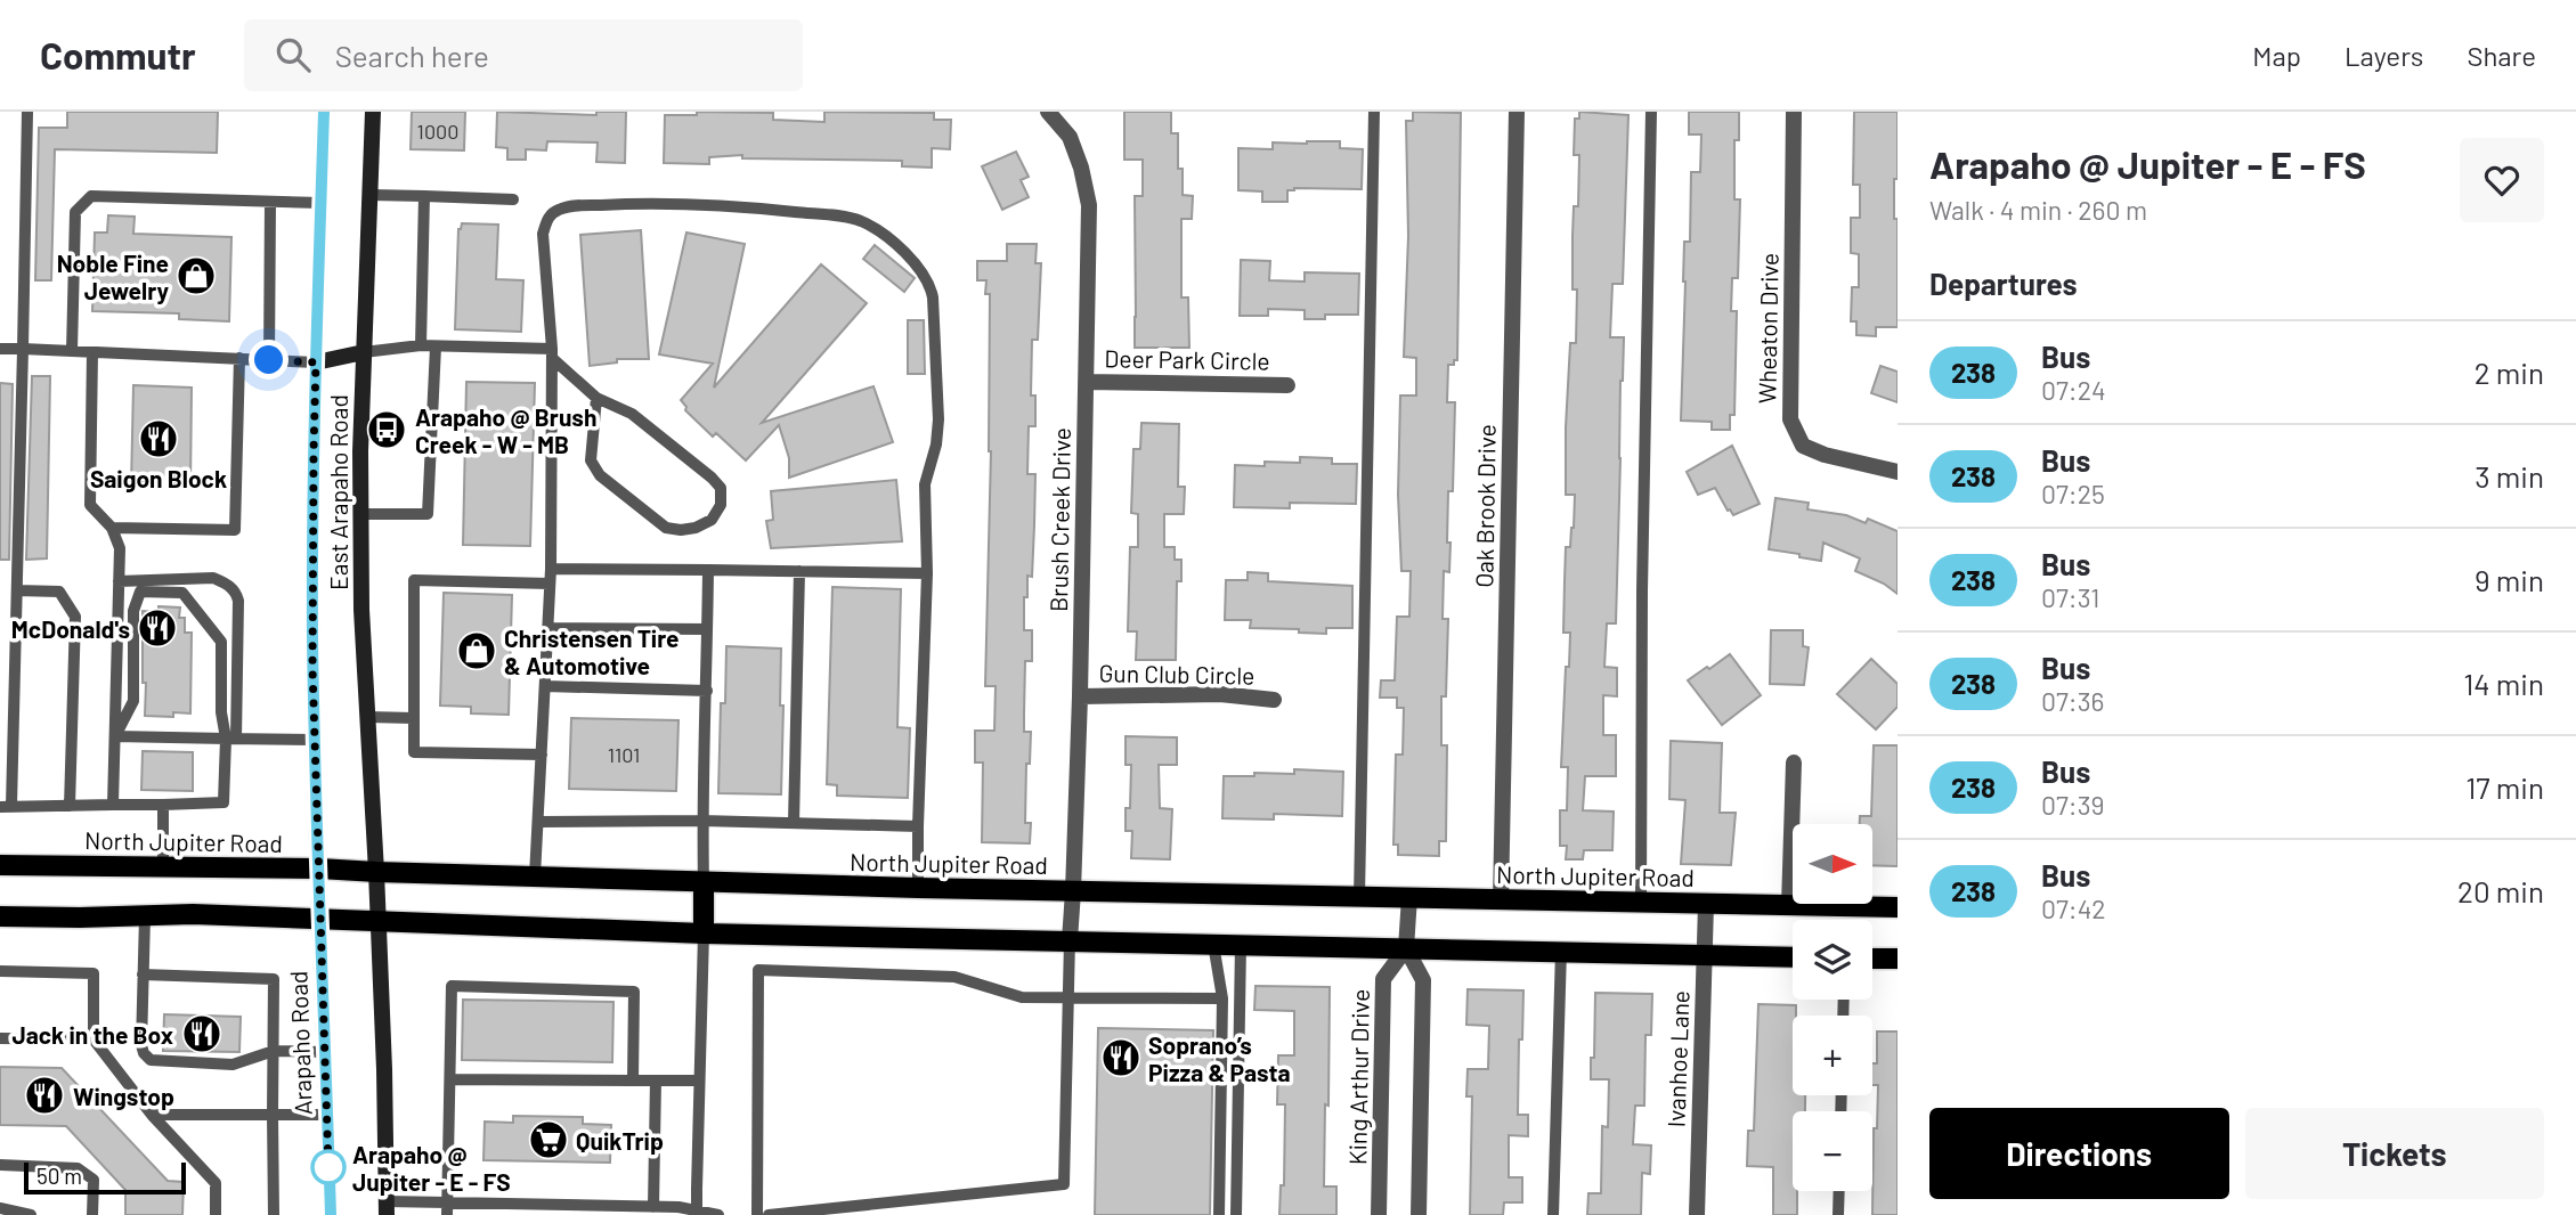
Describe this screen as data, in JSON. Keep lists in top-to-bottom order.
{
  "streets": {
    "main road": ["East Arapaho Road", "North Jupiter Road", "Arapaho Road"],
    "street": [
      "Wheaton Drive",
      "Deer Park Circle",
      "Oak Brook Drive",
      "Brush Creek Drive",
      "Gun Club Circle",
      "Ivanhoe Lane",
      "King Arthur Drive"
    ]
  },
  "crossings": [
    ["Deer Park Circle", "Brush Creek Drive"],
    ["East Arapaho Road", "North Jupiter Road"],
    ["East Arapaho Road", "Arapaho Road"],
    ["Oak Brook Drive", "North Jupiter Road"],
    ["Brush Creek Drive", "Gun Club Circle"],
    ["Brush Creek Drive", "North Jupiter Road"],
    ["North Jupiter Road", "Arapaho Road"],
    ["North Jupiter Road", "Ivanhoe Lane"]
  ],
  "places": {
    "shop": ["Noble Fine Jewelry", "Christensen Tire & Automotive"],
    "bus stop": ["Arapaho @ Brush Creek - W - MB"],
    "restaurant": [
      "Saigon Block",
      "McDonald's",
      "Jack in the Box",
      "Soprano’s Pizza & Pasta",
      "Wingstop"
    ],
    "supermarket": ["QuikTrip"],
    "other": ["Arapaho @ Jupiter - E - FS"]
  },
  "lines": ["bus line 238"],
  "house_numbers": ["1000", "1101"],
  "scale_bar": "50 m",
  "north": "right",
  "page": {
    "header": "Commutr",
    "search": "Search here",
    "nav": ["Map", "Layers", "Share"],
    "heading": [
      ["Arapaho @ Jupiter - E - FS", "Walk · 4 min · 260 m"],
      "Departures"
    ],
    "list": [
      {
        "mark": "238",
        "name": "Bus",
        "note": "07:24",
        "value": "2 min"
      },
      {
        "mark": "238",
        "name": "Bus",
        "note": "07:25",
        "value": "3 min"
      },
      {
        "mark": "238",
        "name": "Bus",
        "note": "07:31",
        "value": "9 min"
      },
      {
        "mark": "238",
        "name": "Bus",
        "note": "07:36",
        "value": "14 min"
      },
      {
        "mark": "238",
        "name": "Bus",
        "note": "07:39",
        "value": "17 min"
      },
      {
        "mark": "238",
        "name": "Bus",
        "note": "07:42",
        "value": "20 min"
      }
    ],
    "map_buttons": ["+", "−"],
    "buttons": ["Directions", "Tickets"],
    "scale": "50 m"
  }
}
